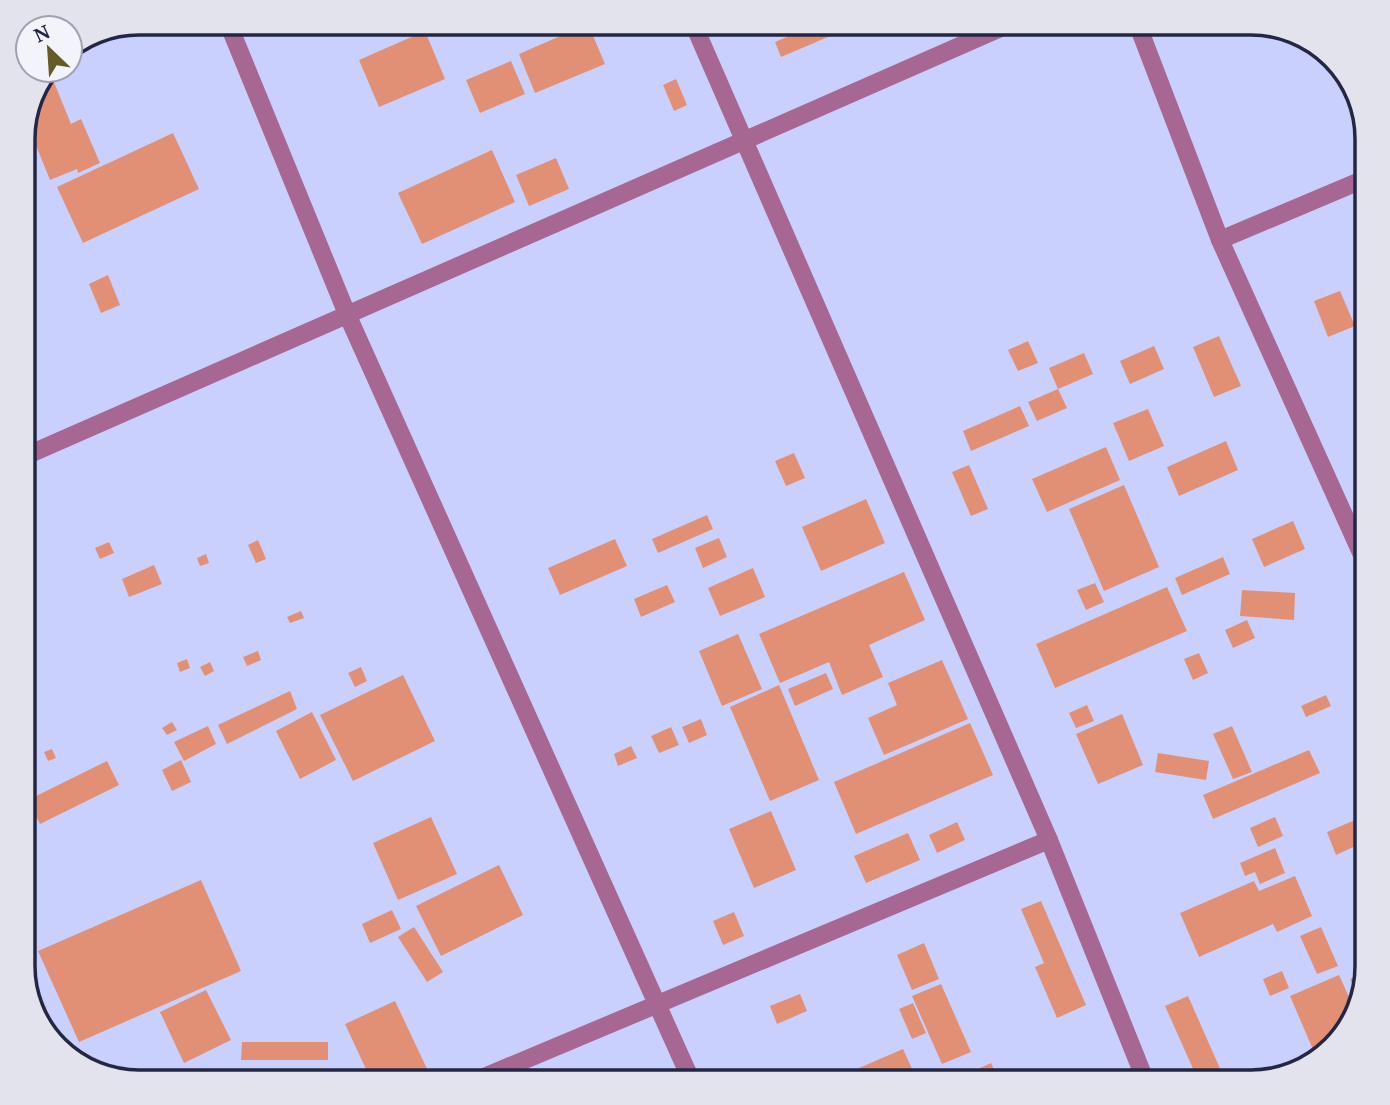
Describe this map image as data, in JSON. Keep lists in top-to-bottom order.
{
  "north": "top left"
}
